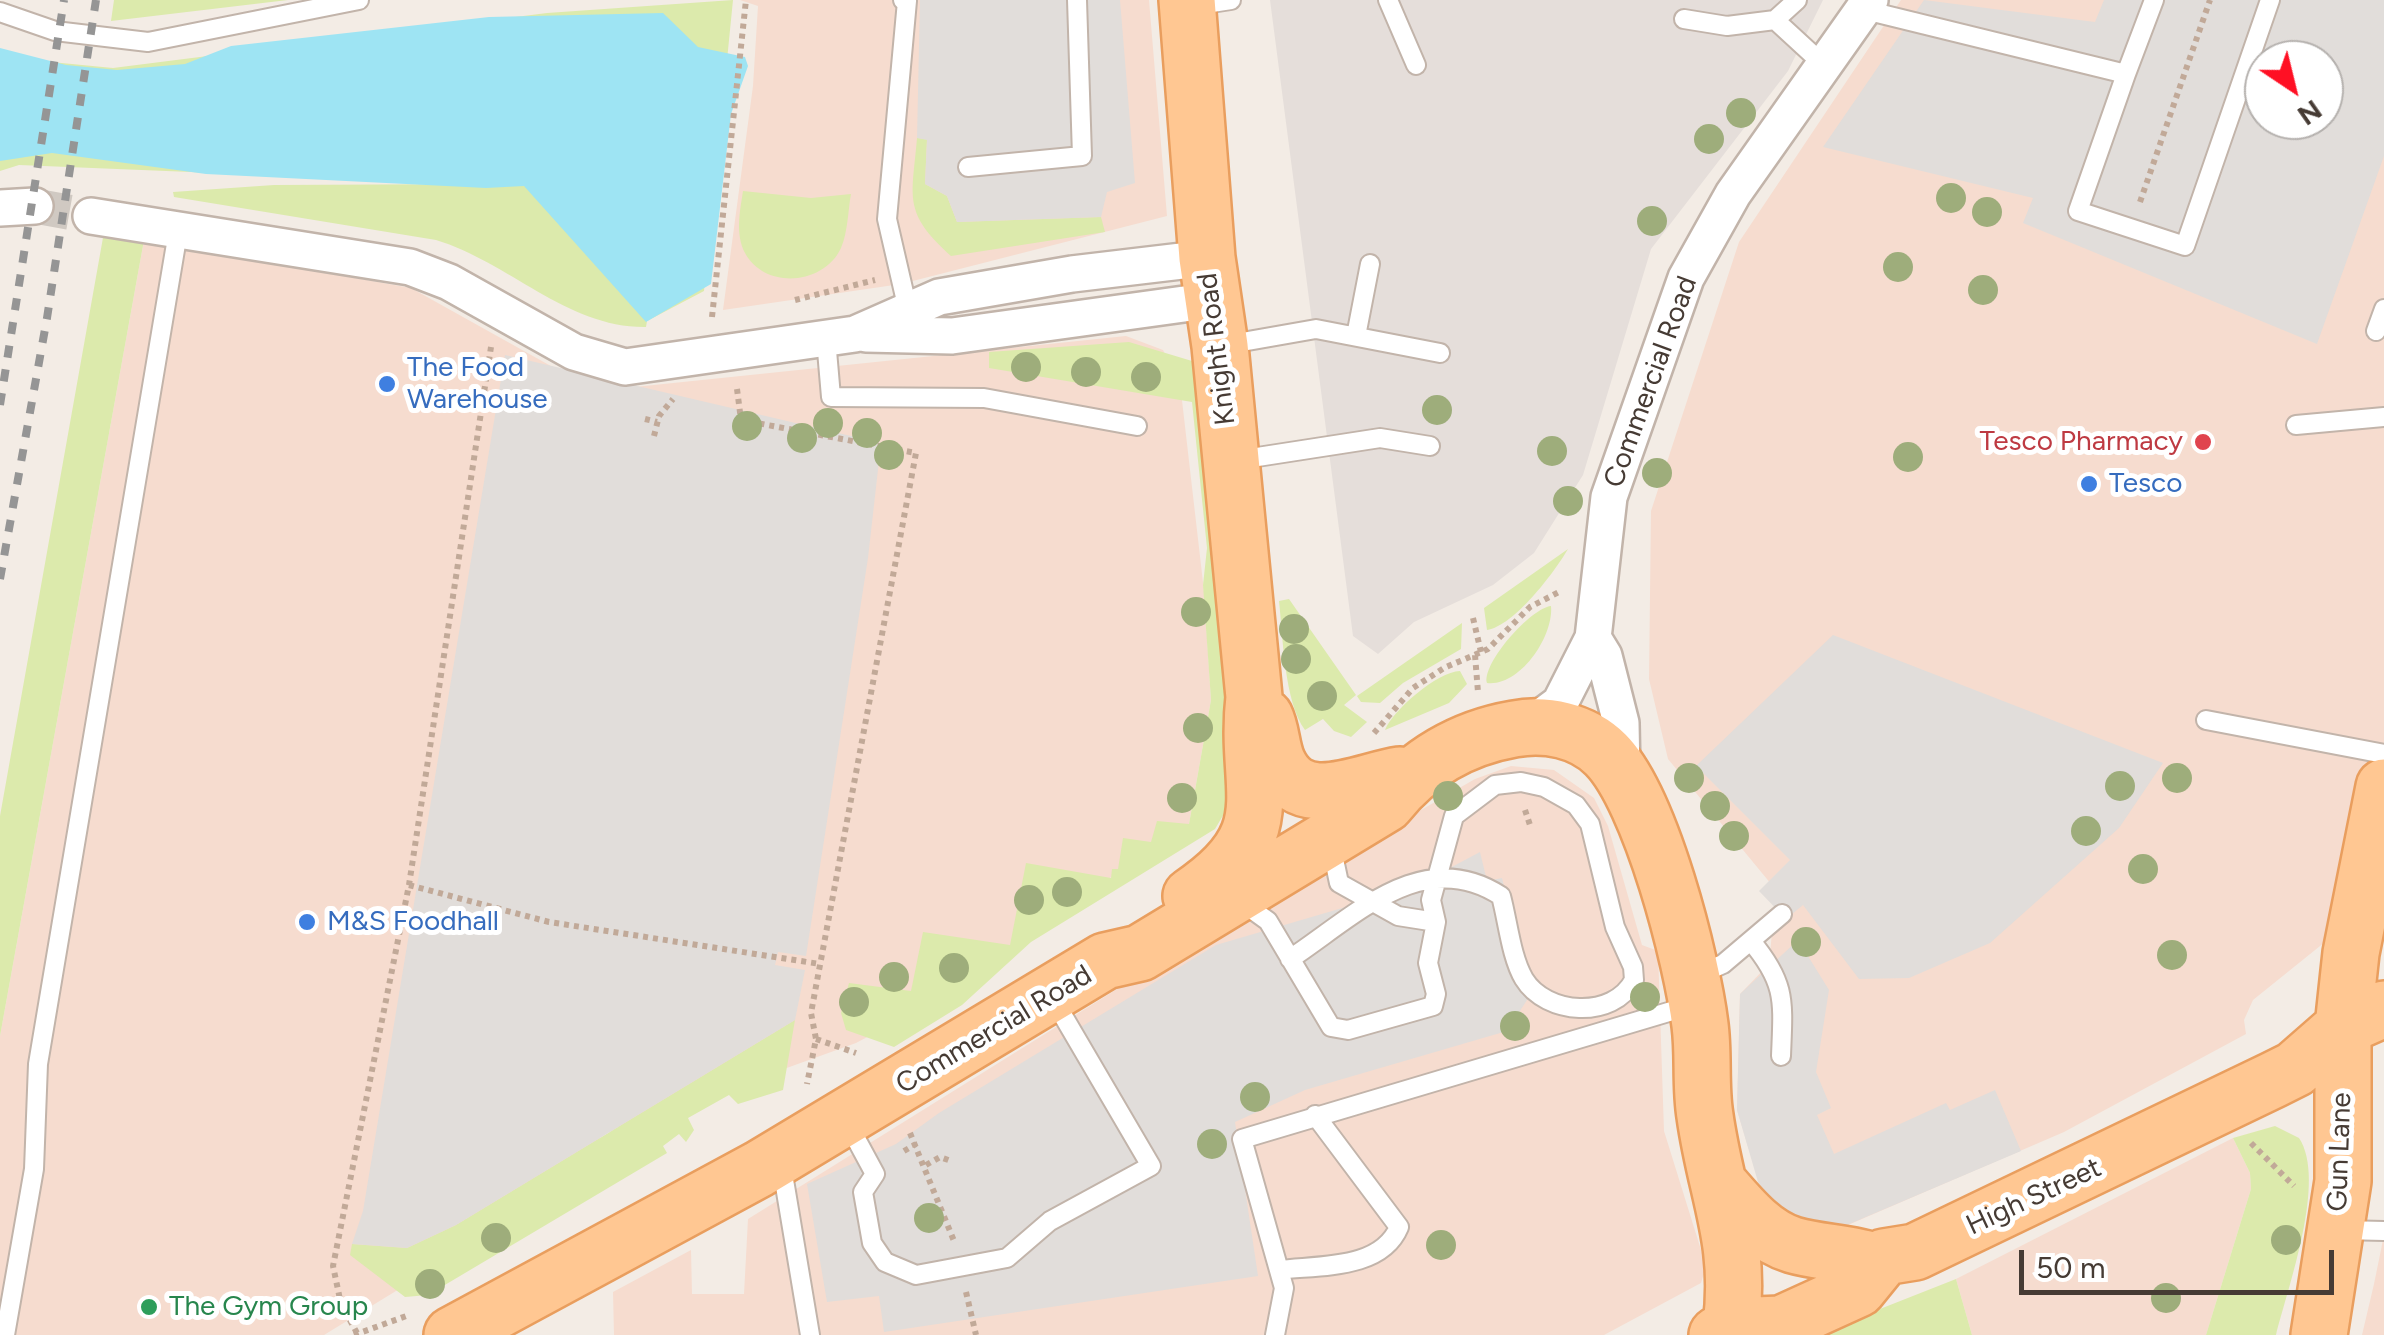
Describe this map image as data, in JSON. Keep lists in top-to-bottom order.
{
  "streets": {
    "main road": [
      "Knight Road",
      "Commercial Road",
      "Gun Lane",
      "High Street"
    ]
  },
  "crossings": [
    ["Knight Road", "Commercial Road"],
    ["Commercial Road", "High Street"],
    ["Gun Lane", "High Street"]
  ],
  "places": [
    "The Food Warehouse",
    "Tesco Pharmacy",
    "Tesco",
    "M&S Foodhall",
    "The Gym Group"
  ],
  "scale_bar": "50 m",
  "north": "bottom right"
}
